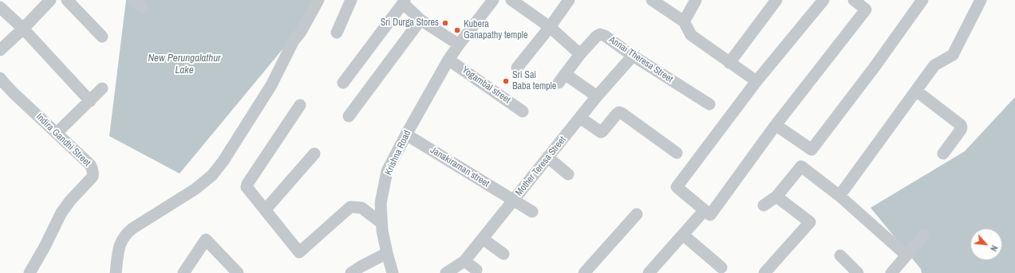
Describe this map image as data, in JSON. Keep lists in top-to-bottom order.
{
  "streets": {
    "street": [
      "Annai Theresa Street",
      "Yogambal street",
      "Indira Gandhi Street",
      "Krishna Road",
      "Mother Teresa Street",
      "Janakiraman street"
    ]
  },
  "crossings": [
    ["Annai Theresa Street", "Mother Teresa Street"],
    ["Yogambal street", "Krishna Road"],
    ["Krishna Road", "Janakiraman street"],
    ["Mother Teresa Street", "Janakiraman street"]
  ],
  "water": ["New Perungalathur Lake"],
  "places": ["Sri Durga Stores", "Kubera Ganapathy temple", "Sri Sai Baba temple"],
  "north": "bottom right"
}
